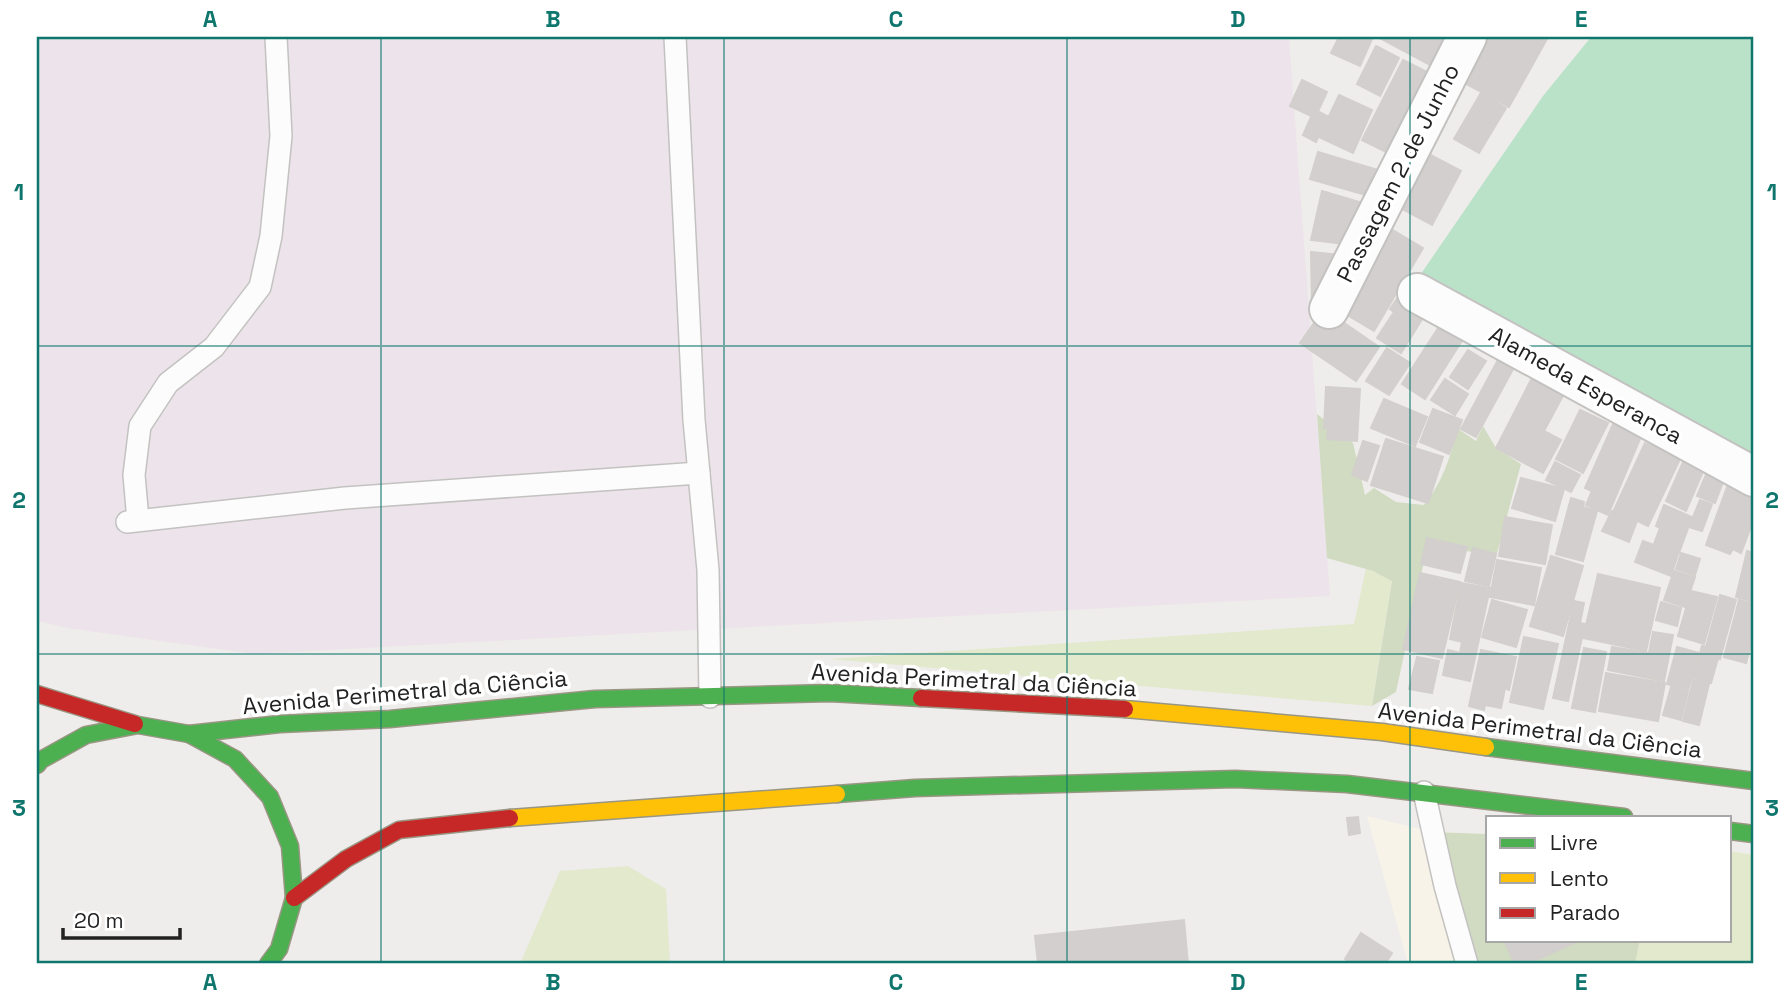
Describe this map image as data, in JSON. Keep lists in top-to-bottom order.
{
  "streets": {
    "main road": ["Avenida Perimetral da Ciência"],
    "street": ["Passagem 2 de Junho", "Alameda Esperanca"]
  },
  "legend": ["Livre", "Lento", "Parado"],
  "scale_bar": "20 m",
  "grid": {
    "columns": [
      "A",
      "B",
      "C",
      "D",
      "E"
    ],
    "rows": ["1", "2", "3"]
  }
}
